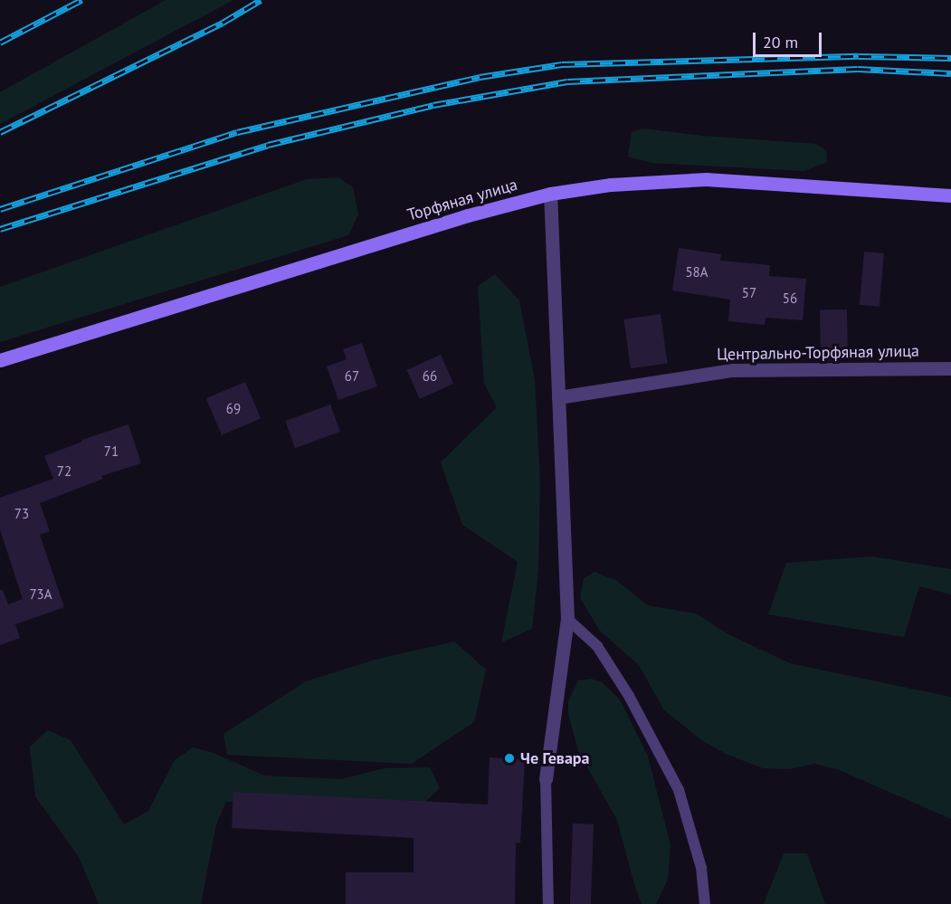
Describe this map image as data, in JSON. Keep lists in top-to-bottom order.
{
  "streets": {
    "street": ["Торфяная улица", "Центрально-Торфяная улица"]
  },
  "places": ["Че Гевара"],
  "house_numbers": [
    "58А",
    "57",
    "56",
    "67",
    "66",
    "69",
    "71",
    "72",
    "73",
    "73А"
  ],
  "scale_bar": "20 m"
}
